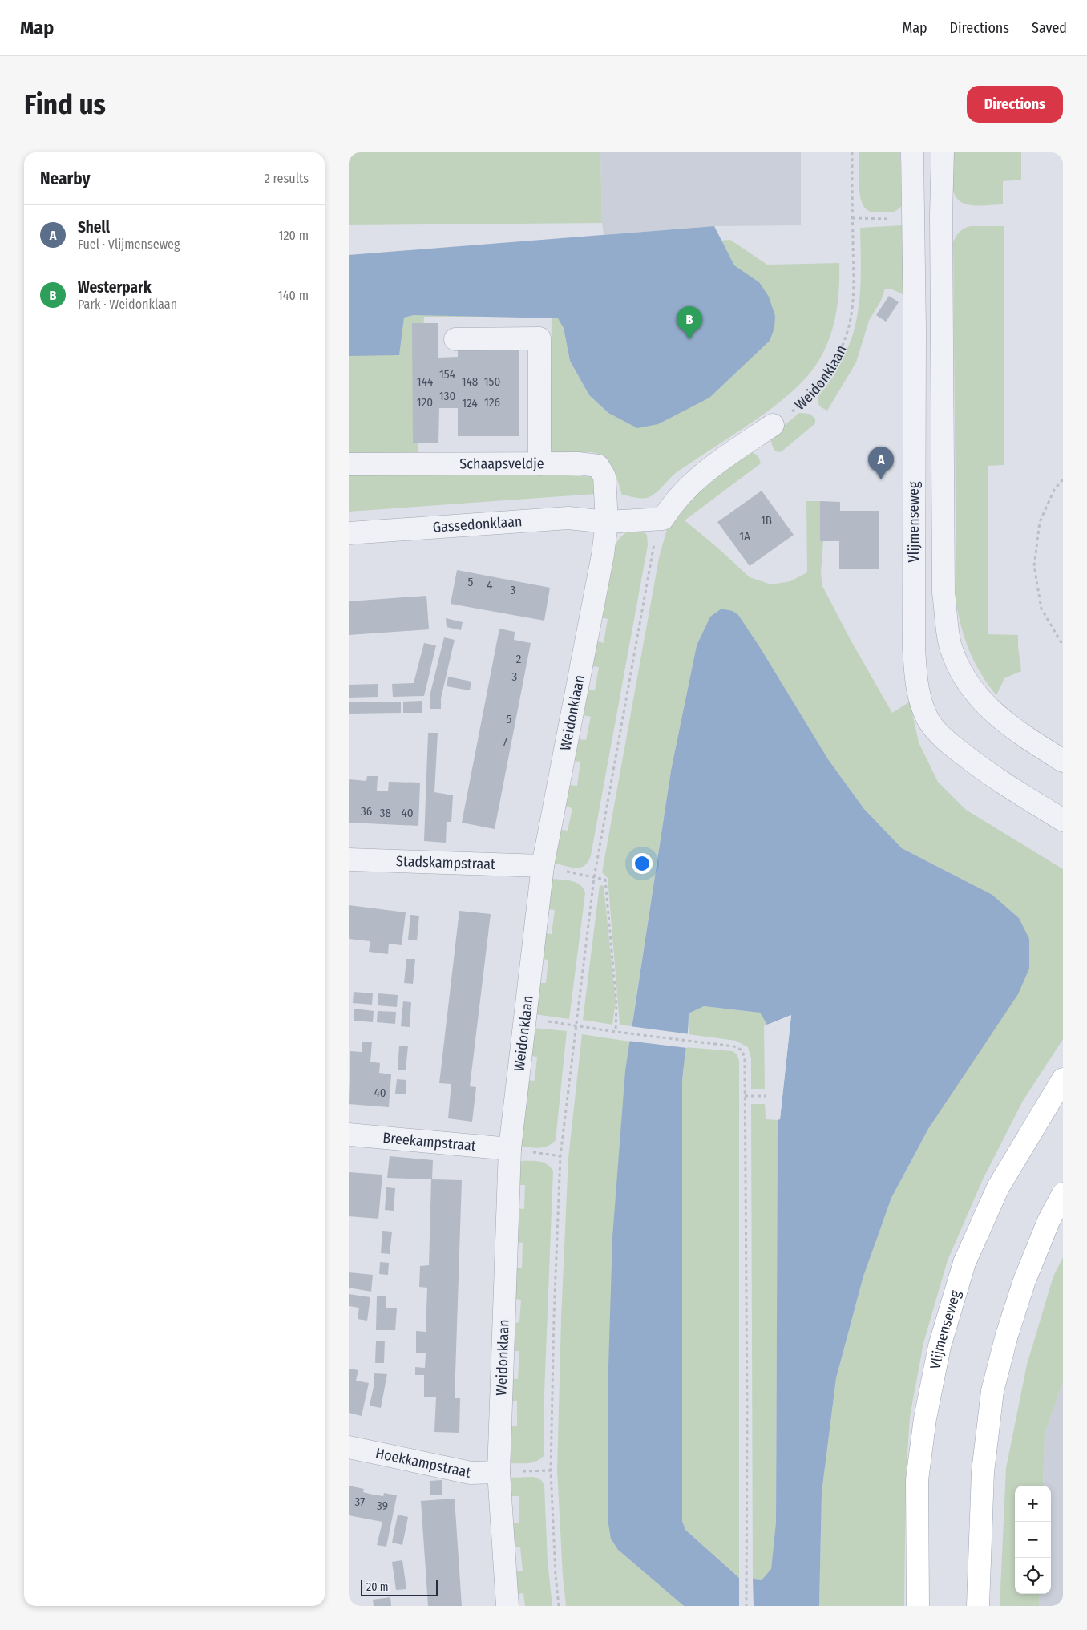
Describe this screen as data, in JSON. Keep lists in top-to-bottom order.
{
  "streets": {
    "main road": ["Vlijmenseweg"],
    "street": [
      "Weidonklaan",
      "Schaapsveldje",
      "Gassedonklaan",
      "Stadskampstraat",
      "Breekampstraat",
      "Hoekkampstraat"
    ]
  },
  "crossings": [
    ["Weidonklaan", "Schaapsveldje"],
    ["Weidonklaan", "Gassedonklaan"],
    ["Weidonklaan", "Stadskampstraat"],
    ["Weidonklaan", "Breekampstraat"],
    ["Weidonklaan", "Hoekkampstraat"],
    ["Schaapsveldje", "Gassedonklaan"]
  ],
  "house_numbers": [
    "154",
    "144",
    "148",
    "150",
    "130",
    "120",
    "126",
    "124",
    "1B",
    "1A",
    "5",
    "4",
    "3",
    "2",
    "3",
    "5",
    "7",
    "36",
    "38",
    "40",
    "40",
    "37",
    "39"
  ],
  "scale_bar": "20 m",
  "page": {
    "header": "Map",
    "nav": ["Map", "Directions", "Saved"],
    "buttons": "Directions",
    "title": "Find us",
    "heading": ["Nearby", "2 results"],
    "list": [
      {
        "mark": "A",
        "name": "Shell",
        "note": "Fuel · Vlijmenseweg",
        "value": "120 m"
      },
      {
        "mark": "B",
        "name": "Westerpark",
        "note": "Park · Weidonklaan",
        "value": "140 m"
      }
    ],
    "pins": ["B", "A"],
    "map_buttons": ["+", "−"],
    "scale": "20 m"
  }
}
